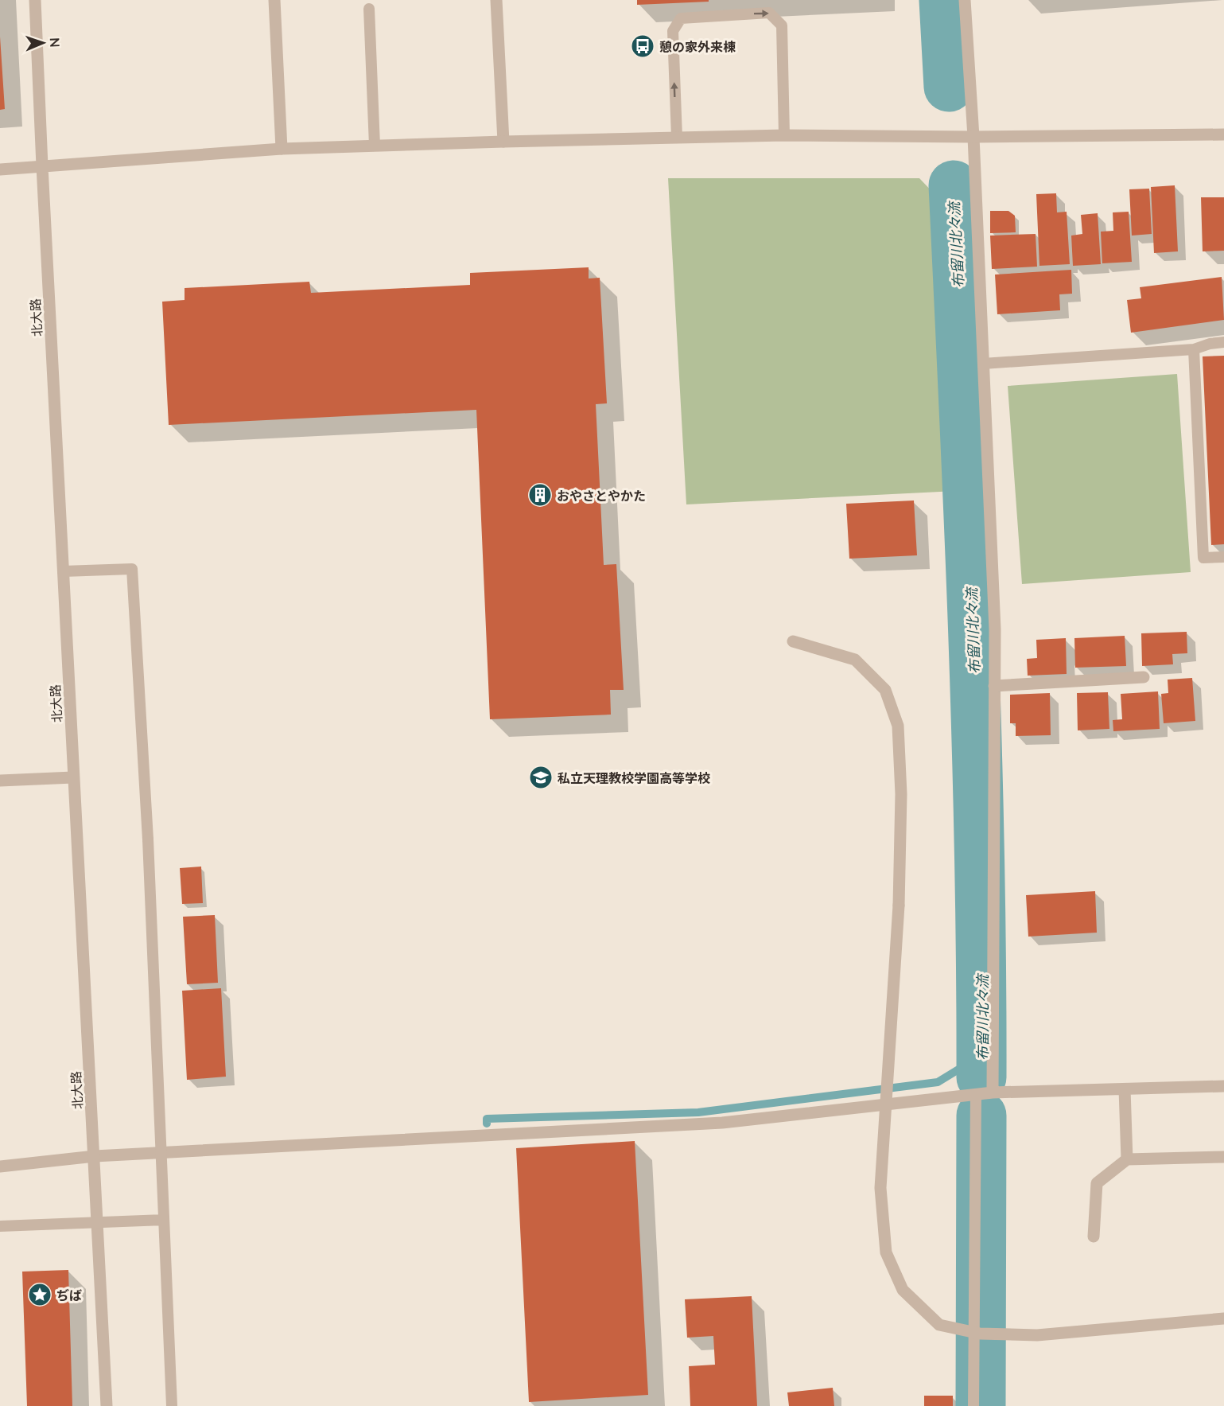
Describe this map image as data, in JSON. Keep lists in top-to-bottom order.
{
  "streets": {
    "street": ["北大路"]
  },
  "water": ["布留川北々流"],
  "places": {
    "bus stop": ["憩の家外来棟"],
    "building": ["おやさとやかた"],
    "school or university": ["私立天理教校学園高等学校"],
    "place": ["ぢば"]
  },
  "north": "right"
}
